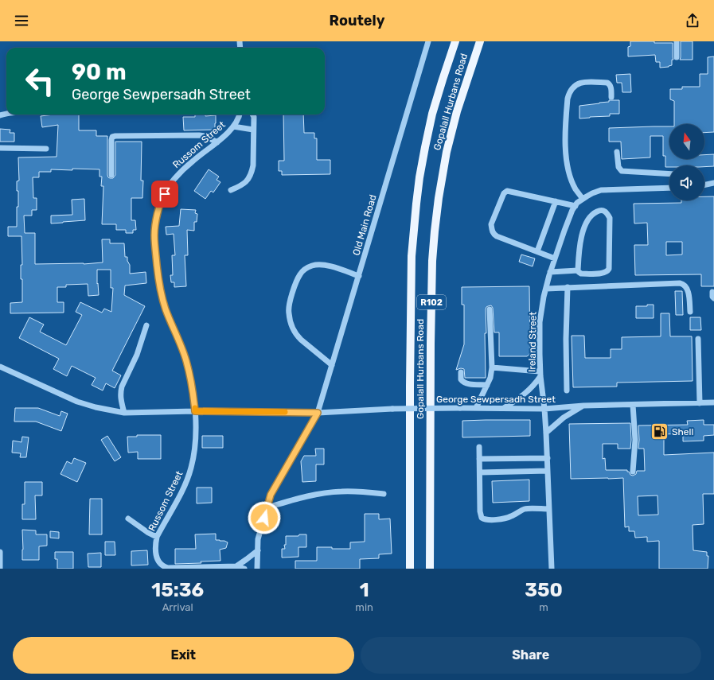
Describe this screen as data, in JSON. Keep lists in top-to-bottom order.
{
  "streets": {
    "main road": ["Gopalall Hurbans Road", "R102"],
    "street": [
      "Russom Street",
      "Old Main Road",
      "Ireland Street",
      "George Sewpersadh Street"
    ]
  },
  "crossings": [
    ["Russom Street", "George Sewpersadh Street"],
    ["Old Main Road", "George Sewpersadh Street"],
    ["Ireland Street", "George Sewpersadh Street"]
  ],
  "places": {
    "fuel station": ["Shell"]
  },
  "north": "top",
  "page": {
    "header": "Routely",
    "turn": ["90 m", "George Sewpersadh Street"],
    "eta": [
      "15:36",
      "Arrival",
      "1",
      "min",
      "350",
      "m"
    ],
    "buttons": ["Exit", "Share"]
  }
}
